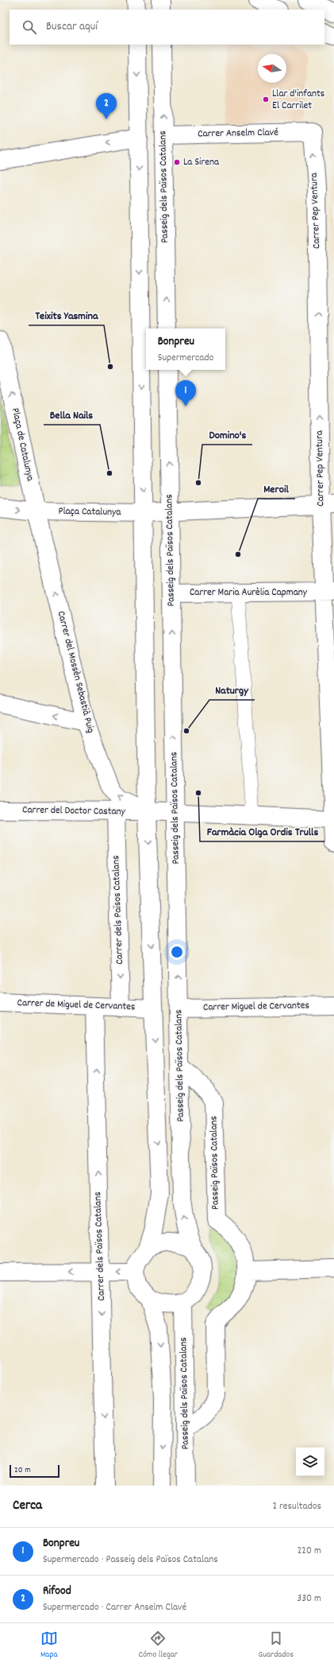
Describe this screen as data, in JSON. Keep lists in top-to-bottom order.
{
  "streets": {
    "street": [
      "Carrer Anselm Clavé",
      "Passeig dels Països Catalans",
      "Carrer Pep Ventura",
      "Plaça de Catalunya",
      "Plaça Catalunya",
      "Carrer Maria Aurèlia Capmany",
      "Carrer del Mossèn Sebastià Puig",
      "Carrer del Doctor Castany",
      "Carrer dels Països Catalans",
      "Carrer de Miguel de Cervantes",
      "Carrer Miguel de Cervantes",
      "Passeig Països Catalans"
    ]
  },
  "crossings": [
    ["Carrer Anselm Clavé", "Passeig dels Països Catalans"],
    ["Carrer Anselm Clavé", "Carrer Pep Ventura"],
    ["Passeig dels Països Catalans", "Plaça Catalunya"],
    ["Passeig dels Països Catalans", "Carrer Maria Aurèlia Capmany"],
    ["Passeig dels Països Catalans", "Carrer del Doctor Castany"],
    ["Passeig dels Països Catalans", "Carrer Miguel de Cervantes"],
    ["Passeig dels Països Catalans", "Passeig Països Catalans"],
    ["Carrer Pep Ventura", "Plaça Catalunya"],
    ["Carrer Pep Ventura", "Carrer Maria Aurèlia Capmany"],
    ["Carrer Pep Ventura", "Carrer del Doctor Castany"],
    ["Plaça de Catalunya", "Plaça Catalunya"],
    ["Plaça de Catalunya", "Carrer del Mossèn Sebastià Puig"],
    ["Plaça Catalunya", "Carrer del Mossèn Sebastià Puig"],
    ["Carrer del Mossèn Sebastià Puig", "Carrer del Doctor Castany"],
    ["Carrer del Doctor Castany", "Carrer dels Països Catalans"],
    ["Carrer dels Països Catalans", "Carrer de Miguel de Cervantes"]
  ],
  "one_way": ["Carrer Pep Ventura"],
  "places": [
    "Llar d'infants El Carrilet",
    "La Sirena",
    "Teixits Yasmina",
    "Bella Nails",
    "Domino's",
    "Meroil",
    "Naturgy",
    "Farmàcia Olga Ordis Trulls"
  ],
  "scale_bar": "20 m",
  "north": "left",
  "page": {
    "search": "Buscar aquí",
    "pins": ["2", "1"],
    "popup": ["Bonpreu", "Supermercado"],
    "scale": "20 m",
    "heading": ["Cerca", "2 resultados"],
    "list": [
      {
        "mark": "1",
        "name": "Bonpreu",
        "note": "Supermercado · Passeig dels Països Catalans",
        "value": "220 m"
      },
      {
        "mark": "2",
        "name": "Rifood",
        "note": "Supermercado · Carrer Anselm Clavé",
        "value": "330 m"
      }
    ],
    "nav": ["Mapa", "Cómo llegar", "Guardados"]
  }
}
